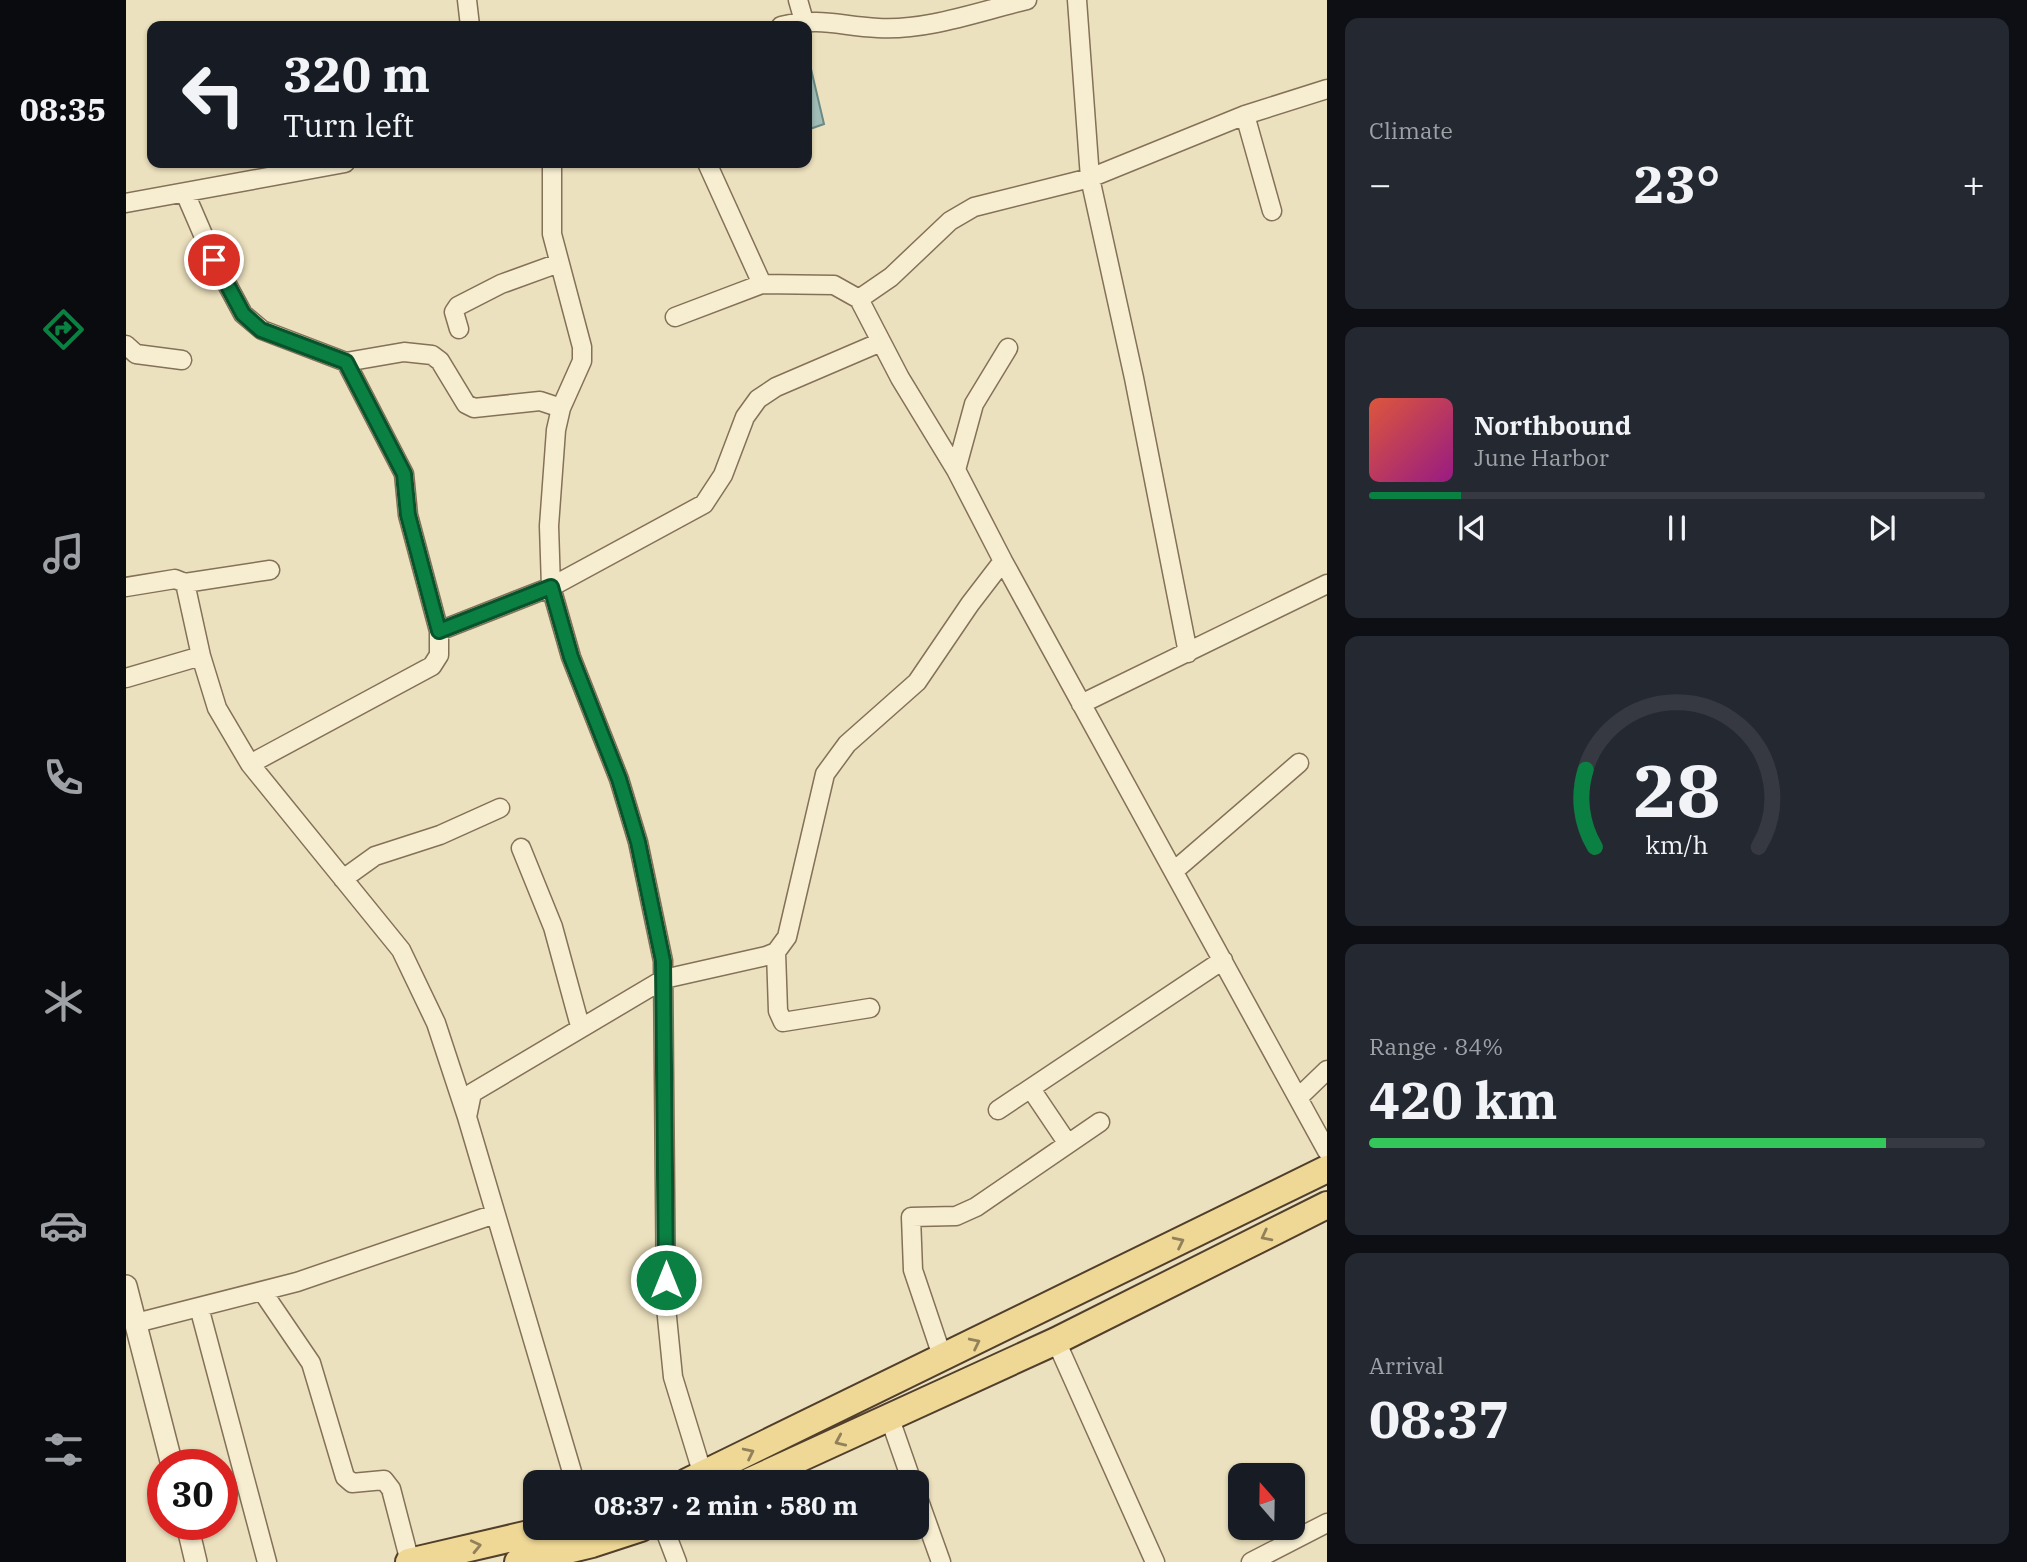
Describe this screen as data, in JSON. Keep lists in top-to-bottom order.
{
  "north": "top",
  "page": {
    "tabs": "08:35",
    "tile": [
      "Climate",
      ["Range · 84%", "420 km"],
      ["Arrival", "08:37"]
    ],
    "turn": ["320 m", "Turn left"],
    "heat": ["−", "23°", "+"],
    "song": ["Northbound", "June Harbor"],
    "limit": "30",
    "trip": "08:37 · 2 min · 580 m",
    "gauge": ["28", "km/h"]
  }
}
